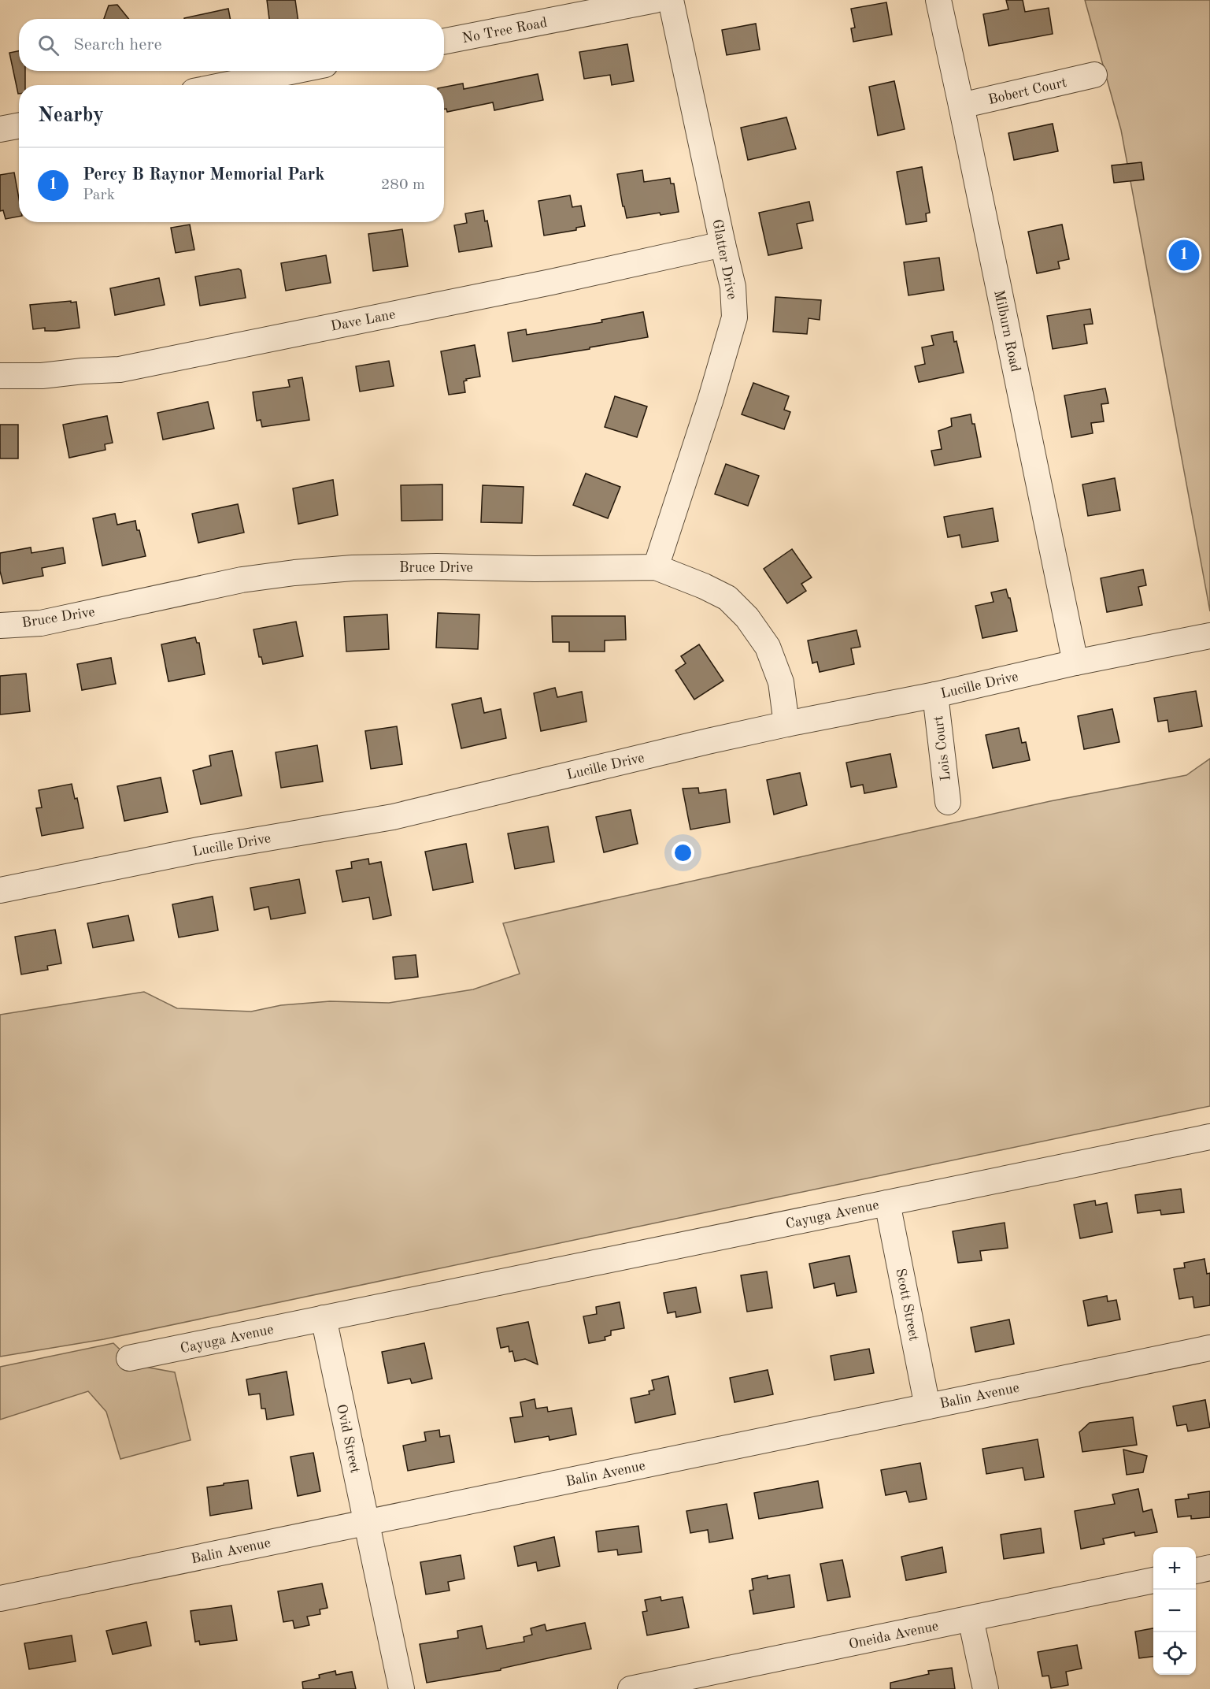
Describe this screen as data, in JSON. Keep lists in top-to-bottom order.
{
  "streets": {
    "street": [
      "No Tree Road",
      "Bobert Court",
      "Glatter Drive",
      "Dave Lane",
      "Milburn Road",
      "Bruce Drive",
      "Lucille Drive",
      "Lois Court",
      "Cayuga Avenue",
      "Scott Street",
      "Balin Avenue",
      "Ovid Street",
      "Oneida Avenue"
    ]
  },
  "crossings": [
    ["Bobert Court", "Milburn Road"],
    ["Glatter Drive", "Dave Lane"],
    ["Glatter Drive", "Bruce Drive"],
    ["Milburn Road", "Lucille Drive"],
    ["Bruce Drive", "Lucille Drive"],
    ["Lucille Drive", "Lois Court"],
    ["Cayuga Avenue", "Scott Street"],
    ["Cayuga Avenue", "Ovid Street"],
    ["Scott Street", "Balin Avenue"],
    ["Balin Avenue", "Ovid Street"]
  ],
  "page": {
    "search": "Search here",
    "heading": "Nearby",
    "list": [
      {
        "mark": "1",
        "name": "Percy B Raynor Memorial Park",
        "note": "Park",
        "value": "280 m"
      }
    ],
    "pins": "1",
    "map_buttons": ["+", "−"]
  }
}
